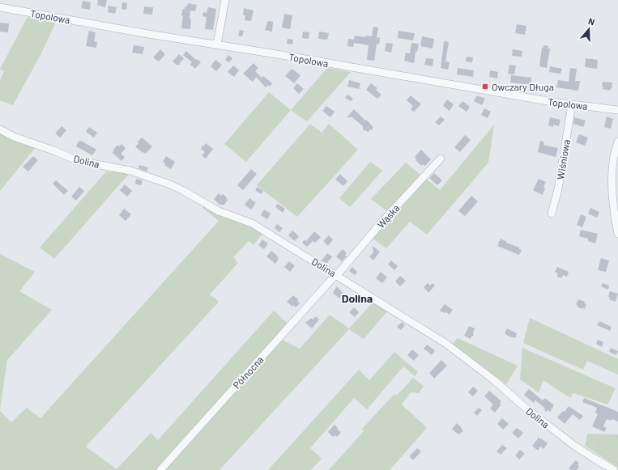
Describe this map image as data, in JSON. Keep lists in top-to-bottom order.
{
  "streets": {
    "street": [
      "Topolowa",
      "Wiśniowa",
      "Dolina",
      "Wąska",
      "Północna"
    ]
  },
  "crossings": [
    ["Topolowa", "Wiśniowa"],
    ["Dolina", "Wąska"],
    ["Dolina", "Północna"],
    ["Wąska", "Północna"]
  ],
  "districts": ["Dolina"],
  "places": {
    "transit": ["Owczary Długa"]
  },
  "north": "top"
}
